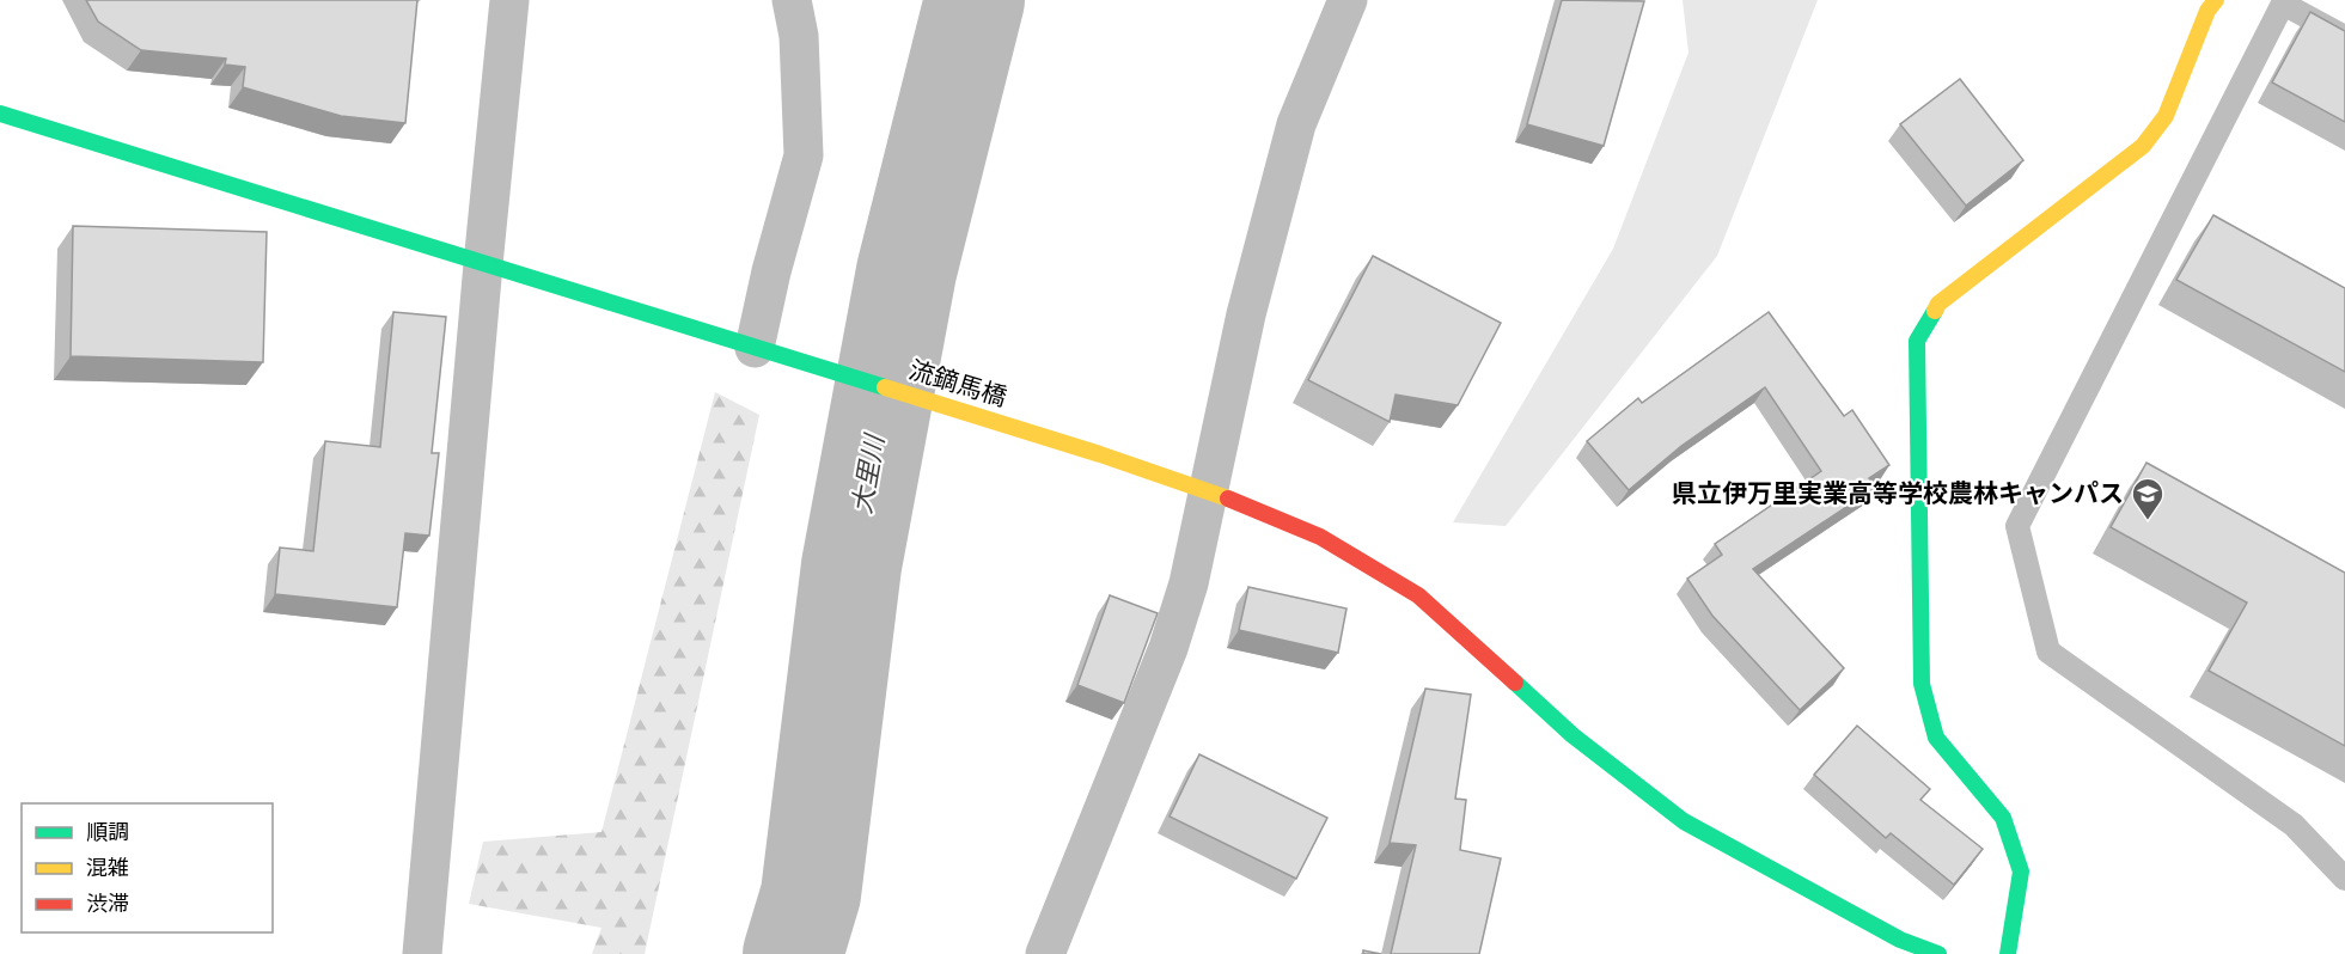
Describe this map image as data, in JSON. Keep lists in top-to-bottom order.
{
  "streets": {
    "street": ["流鏑馬橋"]
  },
  "water": ["大里川"],
  "places": {
    "school or university": ["県立伊万里実業高等学校農林キャンパス"]
  },
  "legend": ["順調", "混雑", "渋滞"]
}
